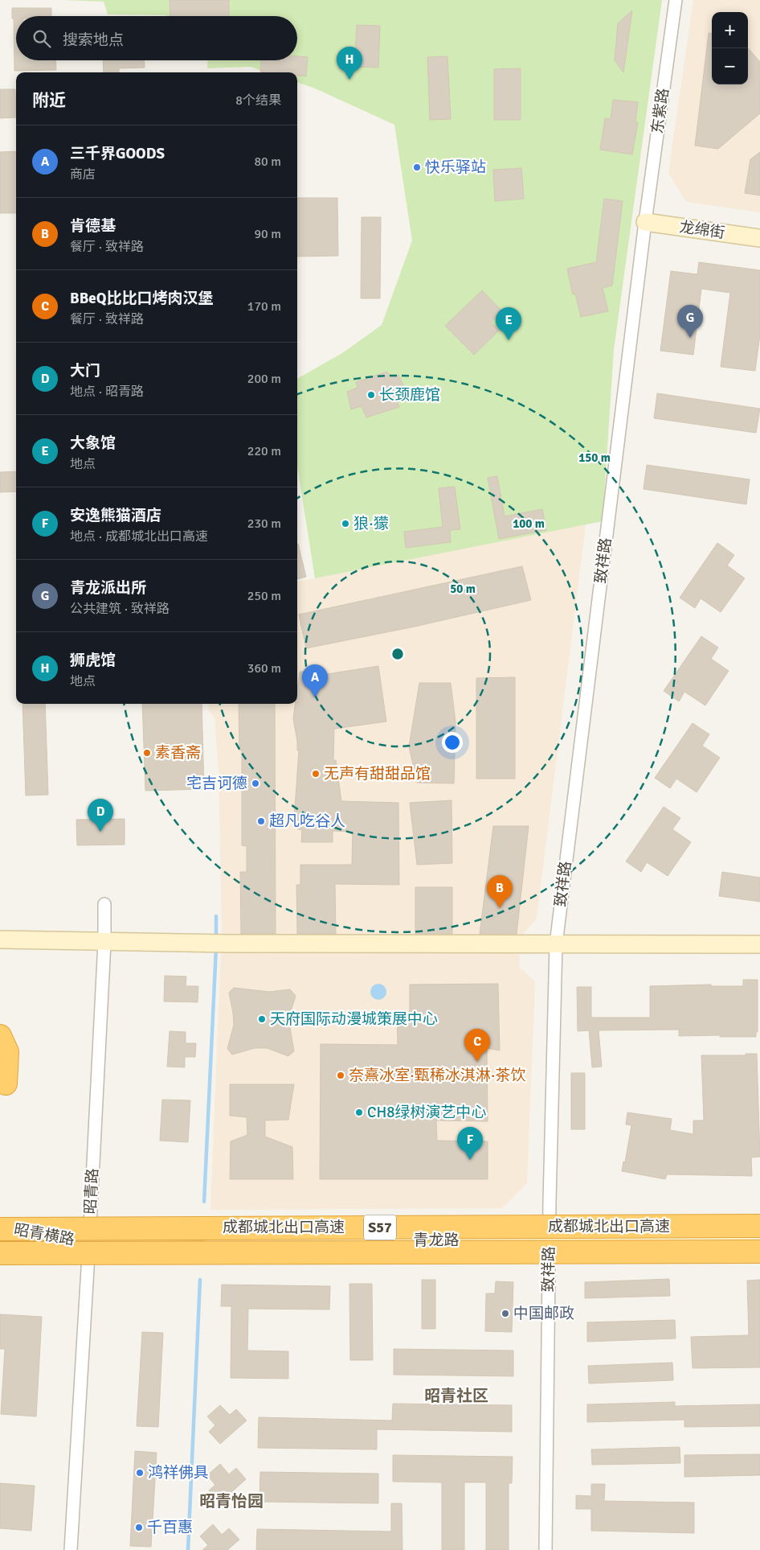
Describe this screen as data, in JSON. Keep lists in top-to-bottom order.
{
  "streets": {
    "highway": ["成都城北出口高速", "S57"],
    "street": [
      "东紫路",
      "龙绵街",
      "致祥路",
      "昭青路",
      "昭青横路",
      "青龙路"
    ]
  },
  "crossings": [
    ["东紫路", "龙绵街"],
    ["东紫路", "致祥路"],
    ["龙绵街", "致祥路"],
    ["致祥路", "青龙路"],
    ["昭青路", "昭青横路"],
    ["昭青路", "青龙路"],
    ["成都城北出口高速", "昭青横路"],
    ["昭青横路", "青龙路"]
  ],
  "districts": ["昭青社区", "昭青怡园"],
  "places": [
    "快乐驿站",
    "长颈鹿馆",
    "狼·獴",
    "素香斋",
    "无声有甜甜品馆",
    "宅吉诃德",
    "超凡吃谷人",
    "天府国际动漫城策展中心",
    "奈熹冰室·甄稀冰淇淋·茶饮",
    "CH8绿树演艺中心",
    "中国邮政",
    "鸿祥佛具",
    "千百惠"
  ],
  "page": {
    "map_buttons": ["+", "−"],
    "search": "搜索地点",
    "pins": [
      "H",
      "G",
      "E",
      "A",
      "D",
      "B",
      "C",
      "F"
    ],
    "heading": ["附近", "8个结果"],
    "list": [
      {
        "mark": "A",
        "name": "三千界GOODS",
        "note": "商店",
        "value": "80 m"
      },
      {
        "mark": "B",
        "name": "肯德基",
        "note": "餐厅 · 致祥路",
        "value": "90 m"
      },
      {
        "mark": "C",
        "name": "BBeQ比比口烤肉汉堡",
        "note": "餐厅 · 致祥路",
        "value": "170 m"
      },
      {
        "mark": "D",
        "name": "大门",
        "note": "地点 · 昭青路",
        "value": "200 m"
      },
      {
        "mark": "E",
        "name": "大象馆",
        "note": "地点",
        "value": "220 m"
      },
      {
        "mark": "F",
        "name": "安逸熊猫酒店",
        "note": "地点 · 成都城北出口高速",
        "value": "230 m"
      },
      {
        "mark": "G",
        "name": "青龙派出所",
        "note": "公共建筑 · 致祥路",
        "value": "250 m"
      },
      {
        "mark": "H",
        "name": "狮虎馆",
        "note": "地点",
        "value": "360 m"
      }
    ]
  },
  "rings": ["150 m", "100 m", "50 m"]
}
